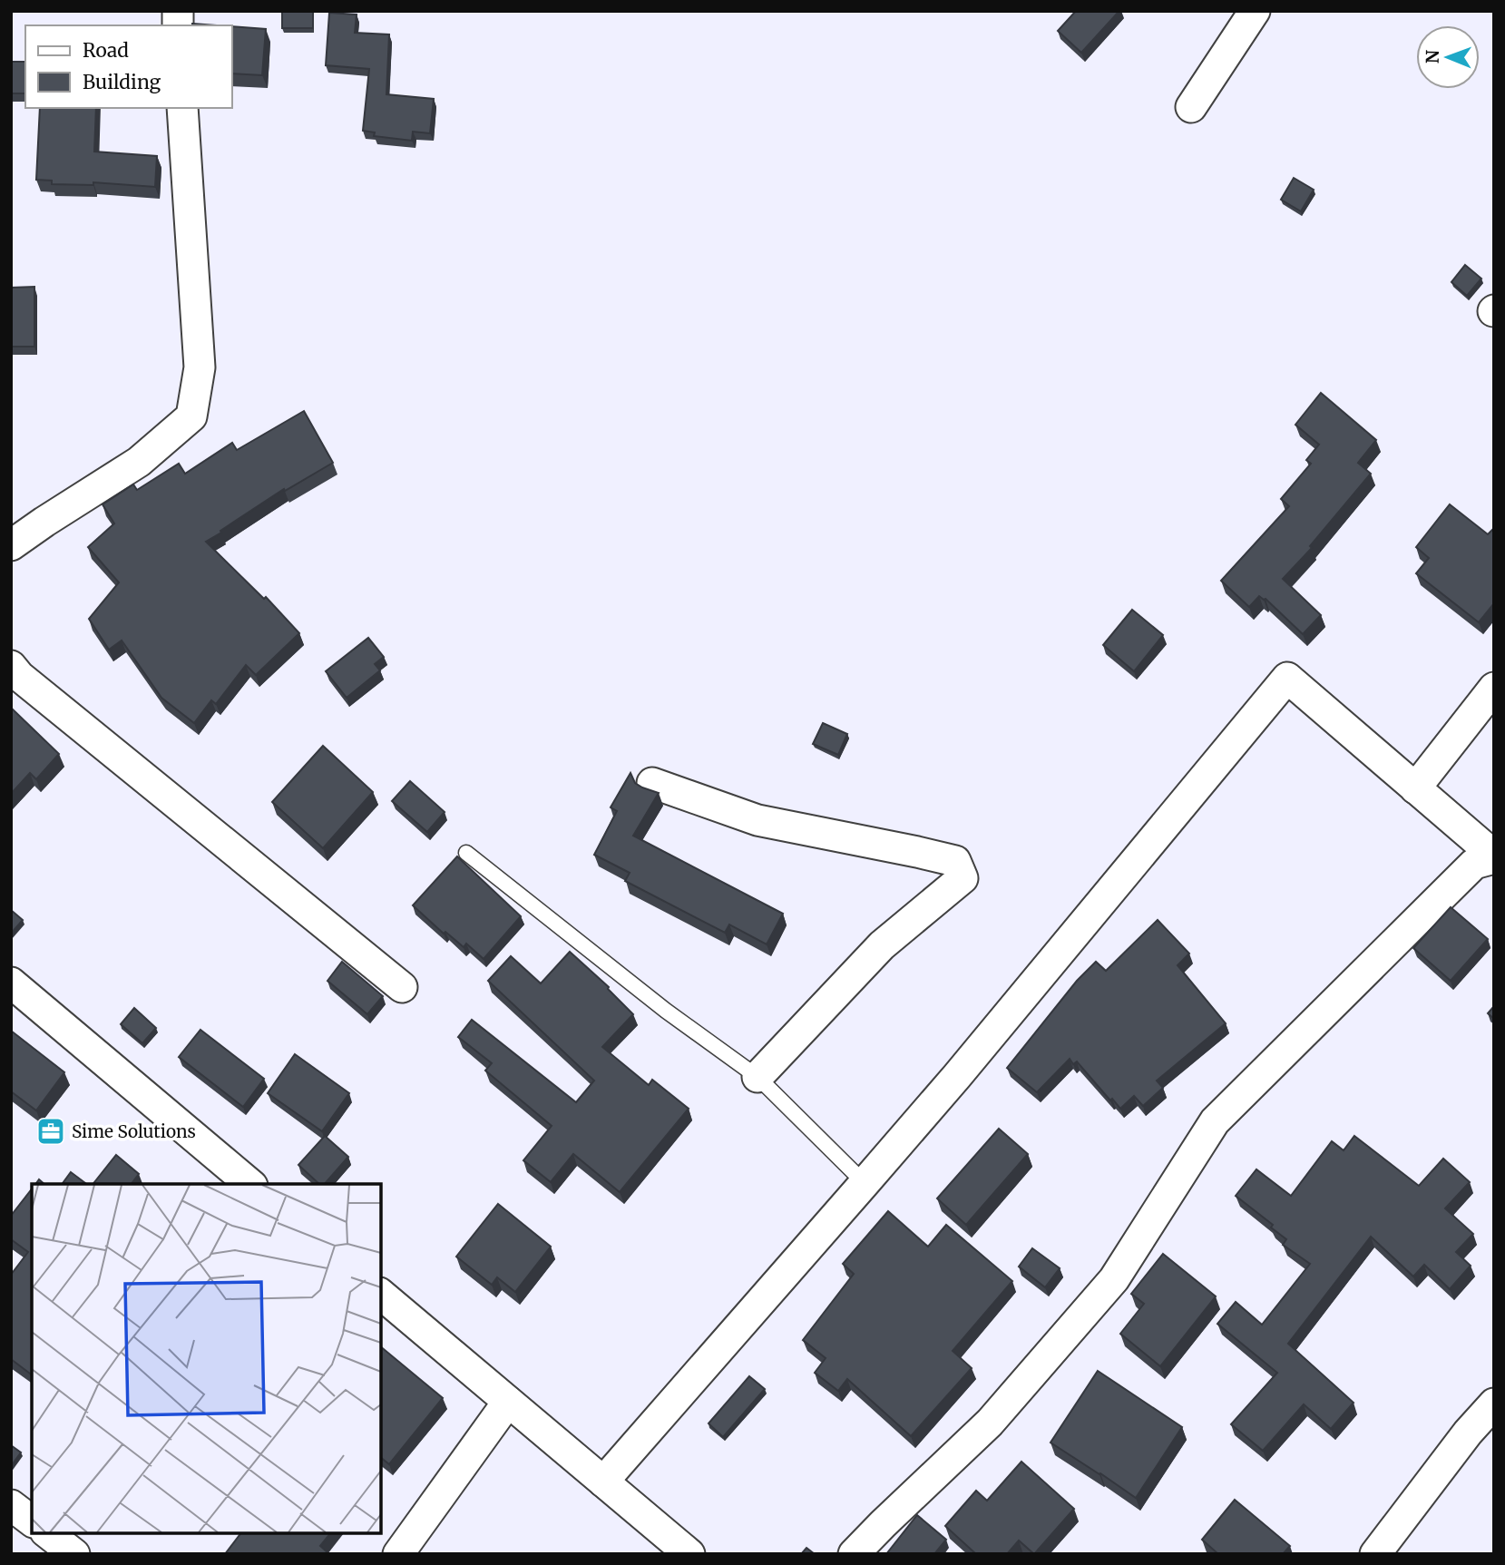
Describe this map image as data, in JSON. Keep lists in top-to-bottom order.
{
  "places": {
    "office": ["Sime Solutions"]
  },
  "legend": ["Road", "Building"],
  "north": "left"
}
